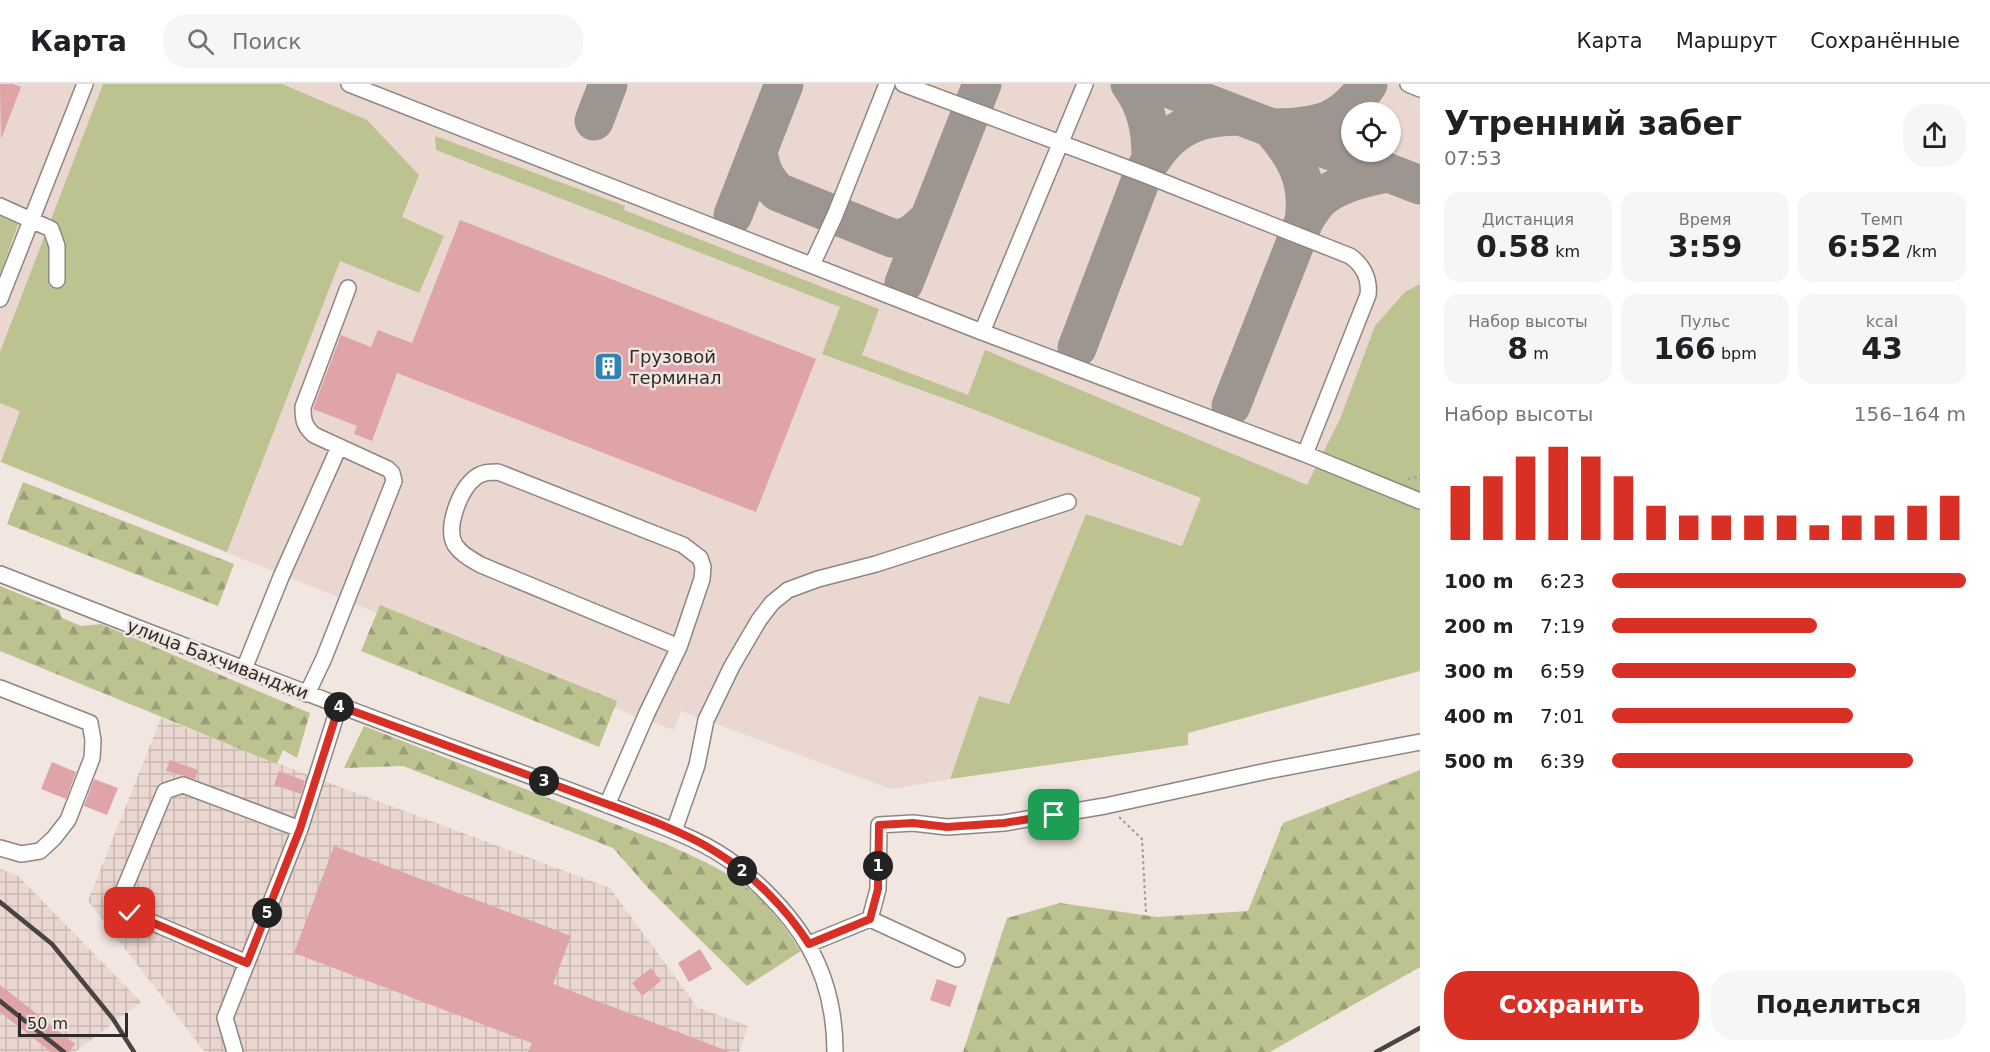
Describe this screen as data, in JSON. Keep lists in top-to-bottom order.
{
  "streets": {
    "street": ["улица Бахчиванджи"]
  },
  "places": {
    "building": ["Грузовой терминал"]
  },
  "scale_bar": "50 m",
  "page": {
    "header": "Карта",
    "search": "Поиск",
    "nav": ["Карта", "Маршрут", "Сохранённые"],
    "heading": ["Утренний забег", "07:53"],
    "stats": [
      ["Дистанция", "0.58 km"],
      ["Время", "3:59"],
      ["Темп", "6:52 /km"],
      ["Набор высоты", "8 m"],
      ["Пульс", "166 bpm"],
      ["kcal", "43"]
    ],
    "chart": ["Набор высоты", "156–164 m"],
    "list": [
      {
        "name": "100 m",
        "note": "6:23"
      },
      {
        "name": "200 m",
        "note": "7:19"
      },
      {
        "name": "300 m",
        "note": "6:59"
      },
      {
        "name": "400 m",
        "note": "7:01"
      },
      {
        "name": "500 m",
        "note": "6:39"
      }
    ],
    "pins": [
      "4",
      "3",
      "1",
      "2",
      "5"
    ],
    "buttons": ["Сохранить", "Поделиться"],
    "scale": "50 m"
  }
}
